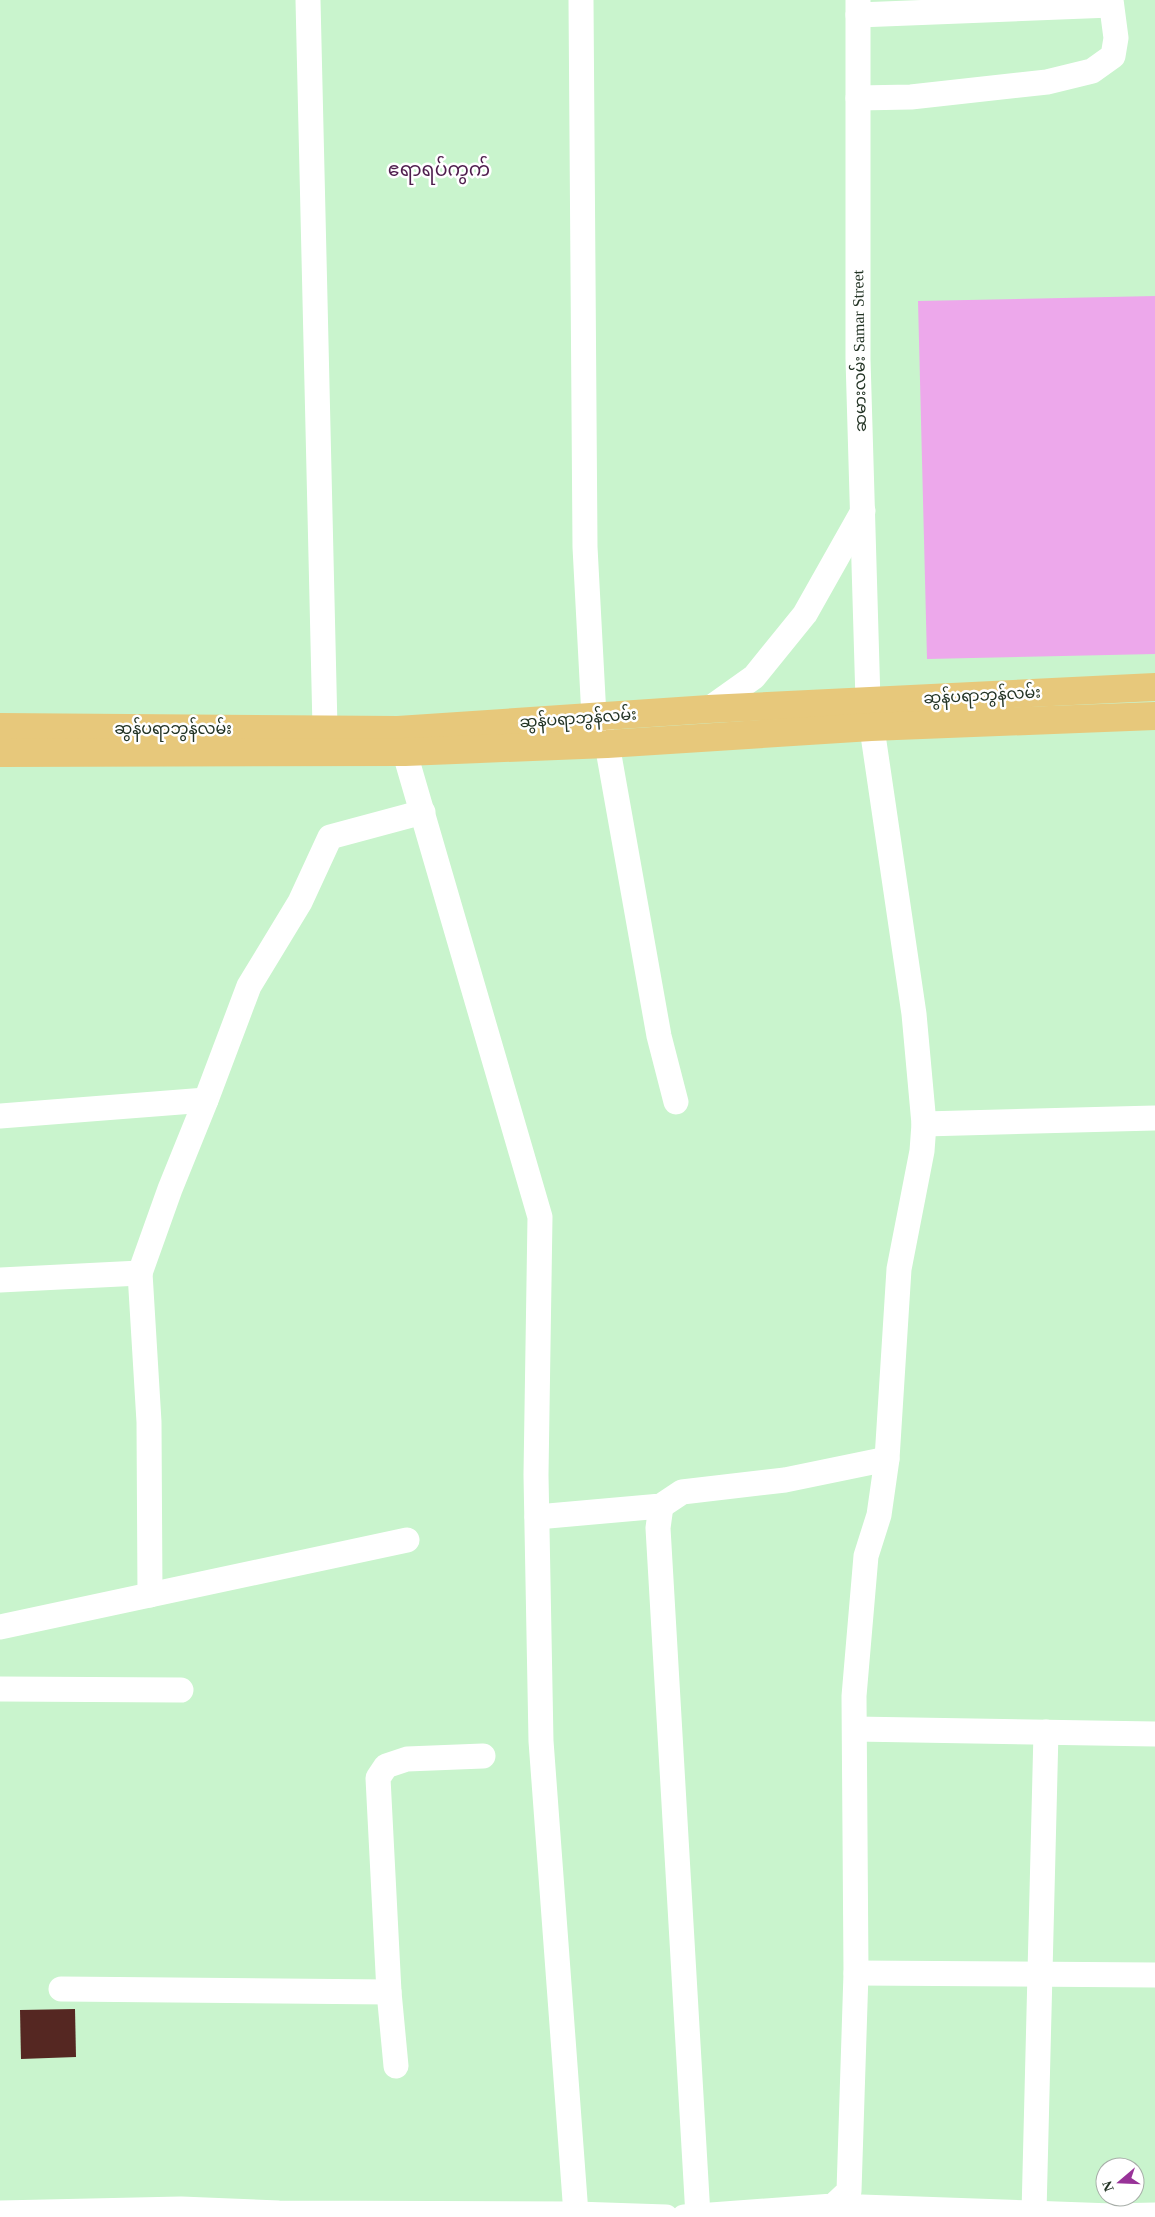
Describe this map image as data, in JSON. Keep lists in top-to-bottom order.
{
  "streets": {
    "highway": ["ဆွန်ပရာဘွန်လမ်း"],
    "street": ["ဆမားလမ်း Samar Street"]
  },
  "crossings": [
    ["ဆမားလမ်း Samar Street", "ဆွန်ပရာဘွန်လမ်း"]
  ],
  "districts": ["ဧရာရပ်ကွက်"],
  "north": "left"
}
